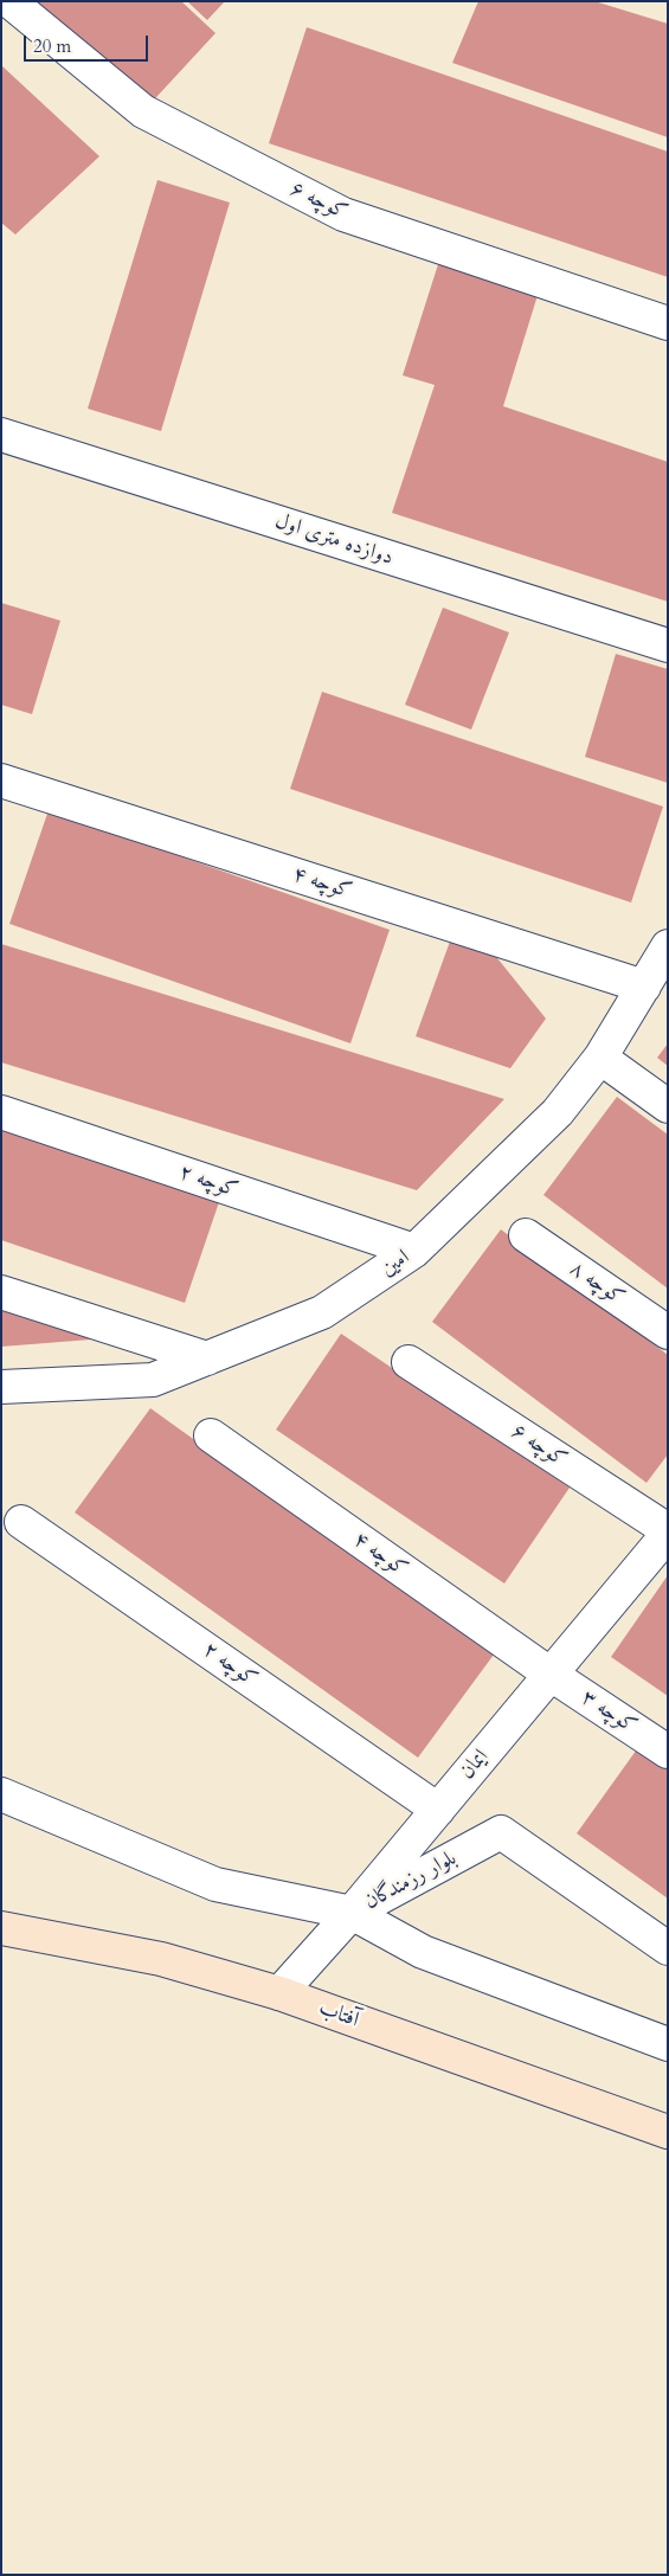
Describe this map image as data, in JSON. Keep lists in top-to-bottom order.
{
  "streets": {
    "main road": ["آفتاب"],
    "street": [
      "کوچه ۶",
      "دوازده متری اول",
      "کوچه ۴",
      "کوچه ۲",
      "امین",
      "کوچه ۸",
      "کوچه ۳",
      "ایمان",
      "بلوار رزمندگان"
    ]
  },
  "crossings": [
    ["کوچه ۶", "ایمان"],
    ["کوچه ۴", "امین"],
    ["کوچه ۴", "کوچه ۳"],
    ["کوچه ۴", "ایمان"],
    ["کوچه ۲", "امین"],
    ["کوچه ۲", "ایمان"],
    ["کوچه ۳", "ایمان"],
    ["ایمان", "بلوار رزمندگان"],
    ["ایمان", "آفتاب"]
  ],
  "scale_bar": "20 m"
}
